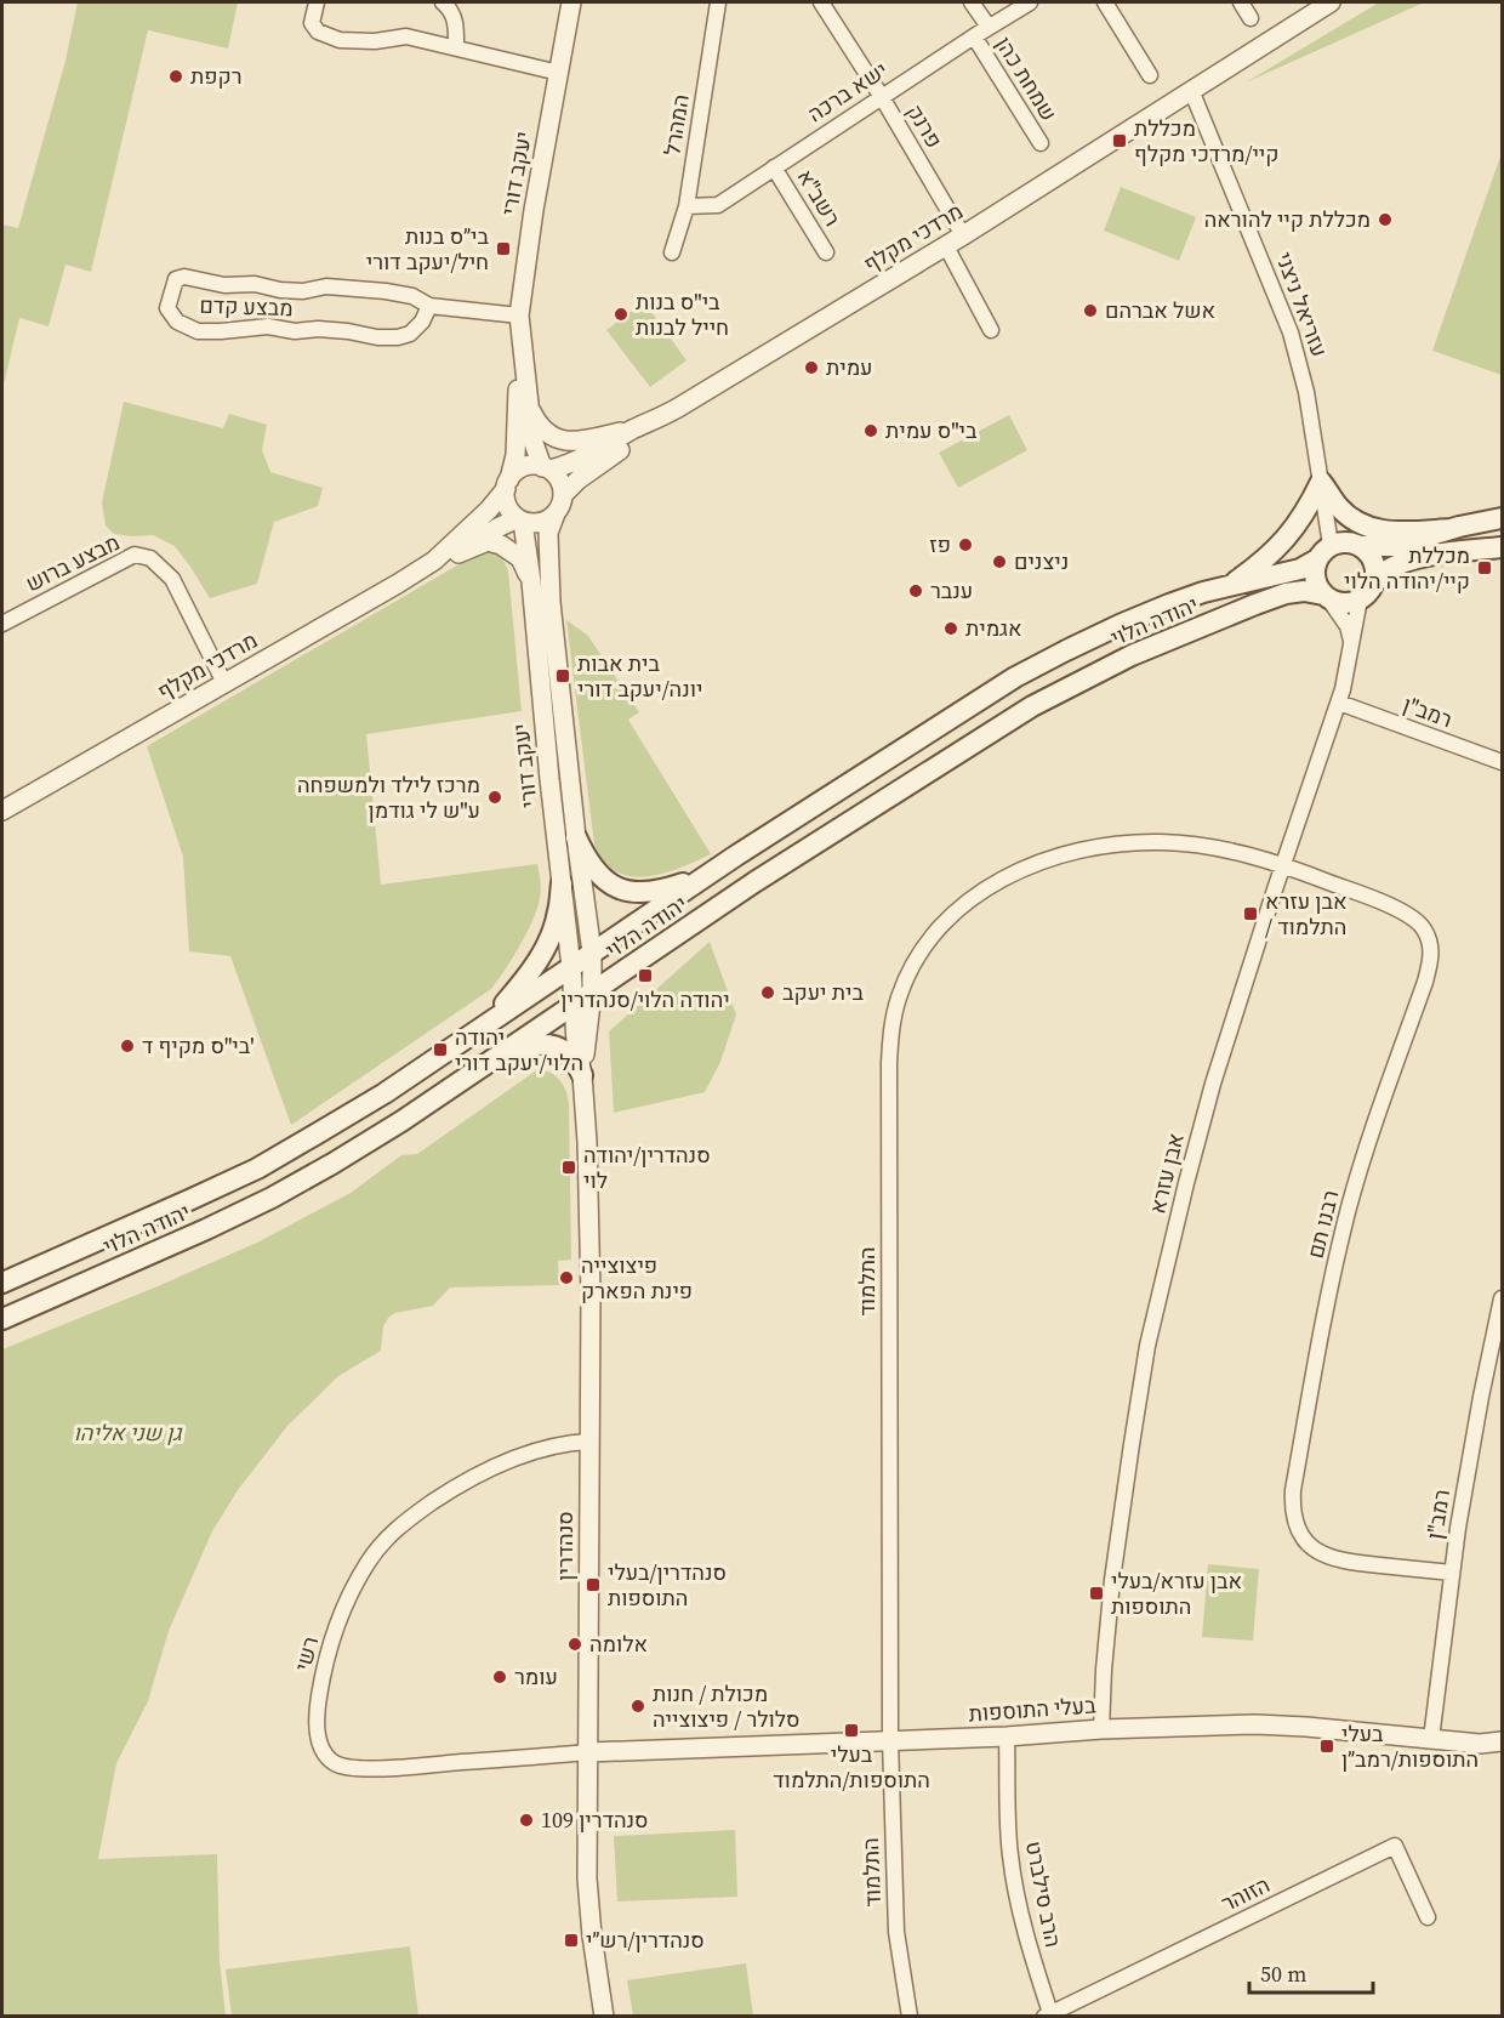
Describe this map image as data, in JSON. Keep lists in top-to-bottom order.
{
  "streets": {
    "main road": ["יהודה הלוי"],
    "street": [
      "שמחת כהן",
      "ישא ברכה",
      "המהרל",
      "פרנק",
      "יעקב דורי",
      "רשב\"א",
      "מרדכי מקלף",
      "עזריאל ניצני",
      "מבצע קדם",
      "מבצע ברוש",
      "רמב\"ן",
      "אבן עזרא",
      "רבנו תם",
      "התלמוד",
      "סנהדרין",
      "רשי",
      "בעלי התוספות",
      "הרב סילברט",
      "הזוהר"
    ]
  },
  "crossings": [
    ["שמחת כהן", "ישא ברכה"],
    ["ישא ברכה", "המהרל"],
    ["ישא ברכה", "פרנק"],
    ["ישא ברכה", "רשב\"א"],
    ["פרנק", "מרדכי מקלף"],
    ["יעקב דורי", "מרדכי מקלף"],
    ["יעקב דורי", "מבצע קדם"],
    ["יעקב דורי", "יהודה הלוי"],
    ["יעקב דורי", "סנהדרין"],
    ["מרדכי מקלף", "עזריאל ניצני"],
    ["מרדכי מקלף", "מבצע ברוש"],
    ["עזריאל ניצני", "יהודה הלוי"],
    ["עזריאל ניצני", "אבן עזרא"],
    ["יהודה הלוי", "אבן עזרא"],
    ["יהודה הלוי", "סנהדרין"],
    ["רמב\"ן", "אבן עזרא"],
    ["רמב\"ן", "רבנו תם"],
    ["רמב\"ן", "בעלי התוספות"],
    ["אבן עזרא", "רבנו תם"],
    ["אבן עזרא", "התלמוד"],
    ["אבן עזרא", "בעלי התוספות"],
    ["רבנו תם", "התלמוד"],
    ["התלמוד", "בעלי התוספות"],
    ["סנהדרין", "רשי"],
    ["סנהדרין", "בעלי התוספות"],
    ["רשי", "בעלי התוספות"],
    ["בעלי התוספות", "הרב סילברט"],
    ["הרב סילברט", "הזוהר"]
  ],
  "parks": ["גן שני אליהו"],
  "places": {
    "other": [
      "רקפת",
      "מכללת קיי להוראה",
      "אשל אברהם",
      "בי\"ס בנות חייל לבנות",
      "עמית",
      "בי\"ס עמית",
      "פז",
      "ניצנים",
      "ענבר",
      "אגמית",
      "מרכז לילד ולמשפחה ע\"ש לי גודמן",
      "בית יעקב",
      "בי\"ס מקיף ד'",
      "פיצוצייה פינת הפארק",
      "אלומה",
      "עומר",
      "מכולת / חנות סלולר / פיצוצייה",
      "סנהדרין 109"
    ],
    "transit": [
      "מכללת קיי/מרדכי מקלף",
      "בי״ס בנות חיל/יעקב דורי",
      "מכללת קיי/יהודה הלוי",
      "בית אבות יונה/יעקב דורי",
      "אבן עזרא / התלמוד",
      "יהודה הלוי/סנהדרין",
      "יהודה הלוי/יעקב דורי",
      "סנהדרין/יהודה לוי",
      "סנהדרין/בעלי התוספות",
      "אבן עזרא/בעלי התוספות",
      "בעלי התוספות/התלמוד",
      "בעלי התוספות/רמב״ן",
      "סנהדרין/רש״י"
    ]
  },
  "scale_bar": "50 m"
}
